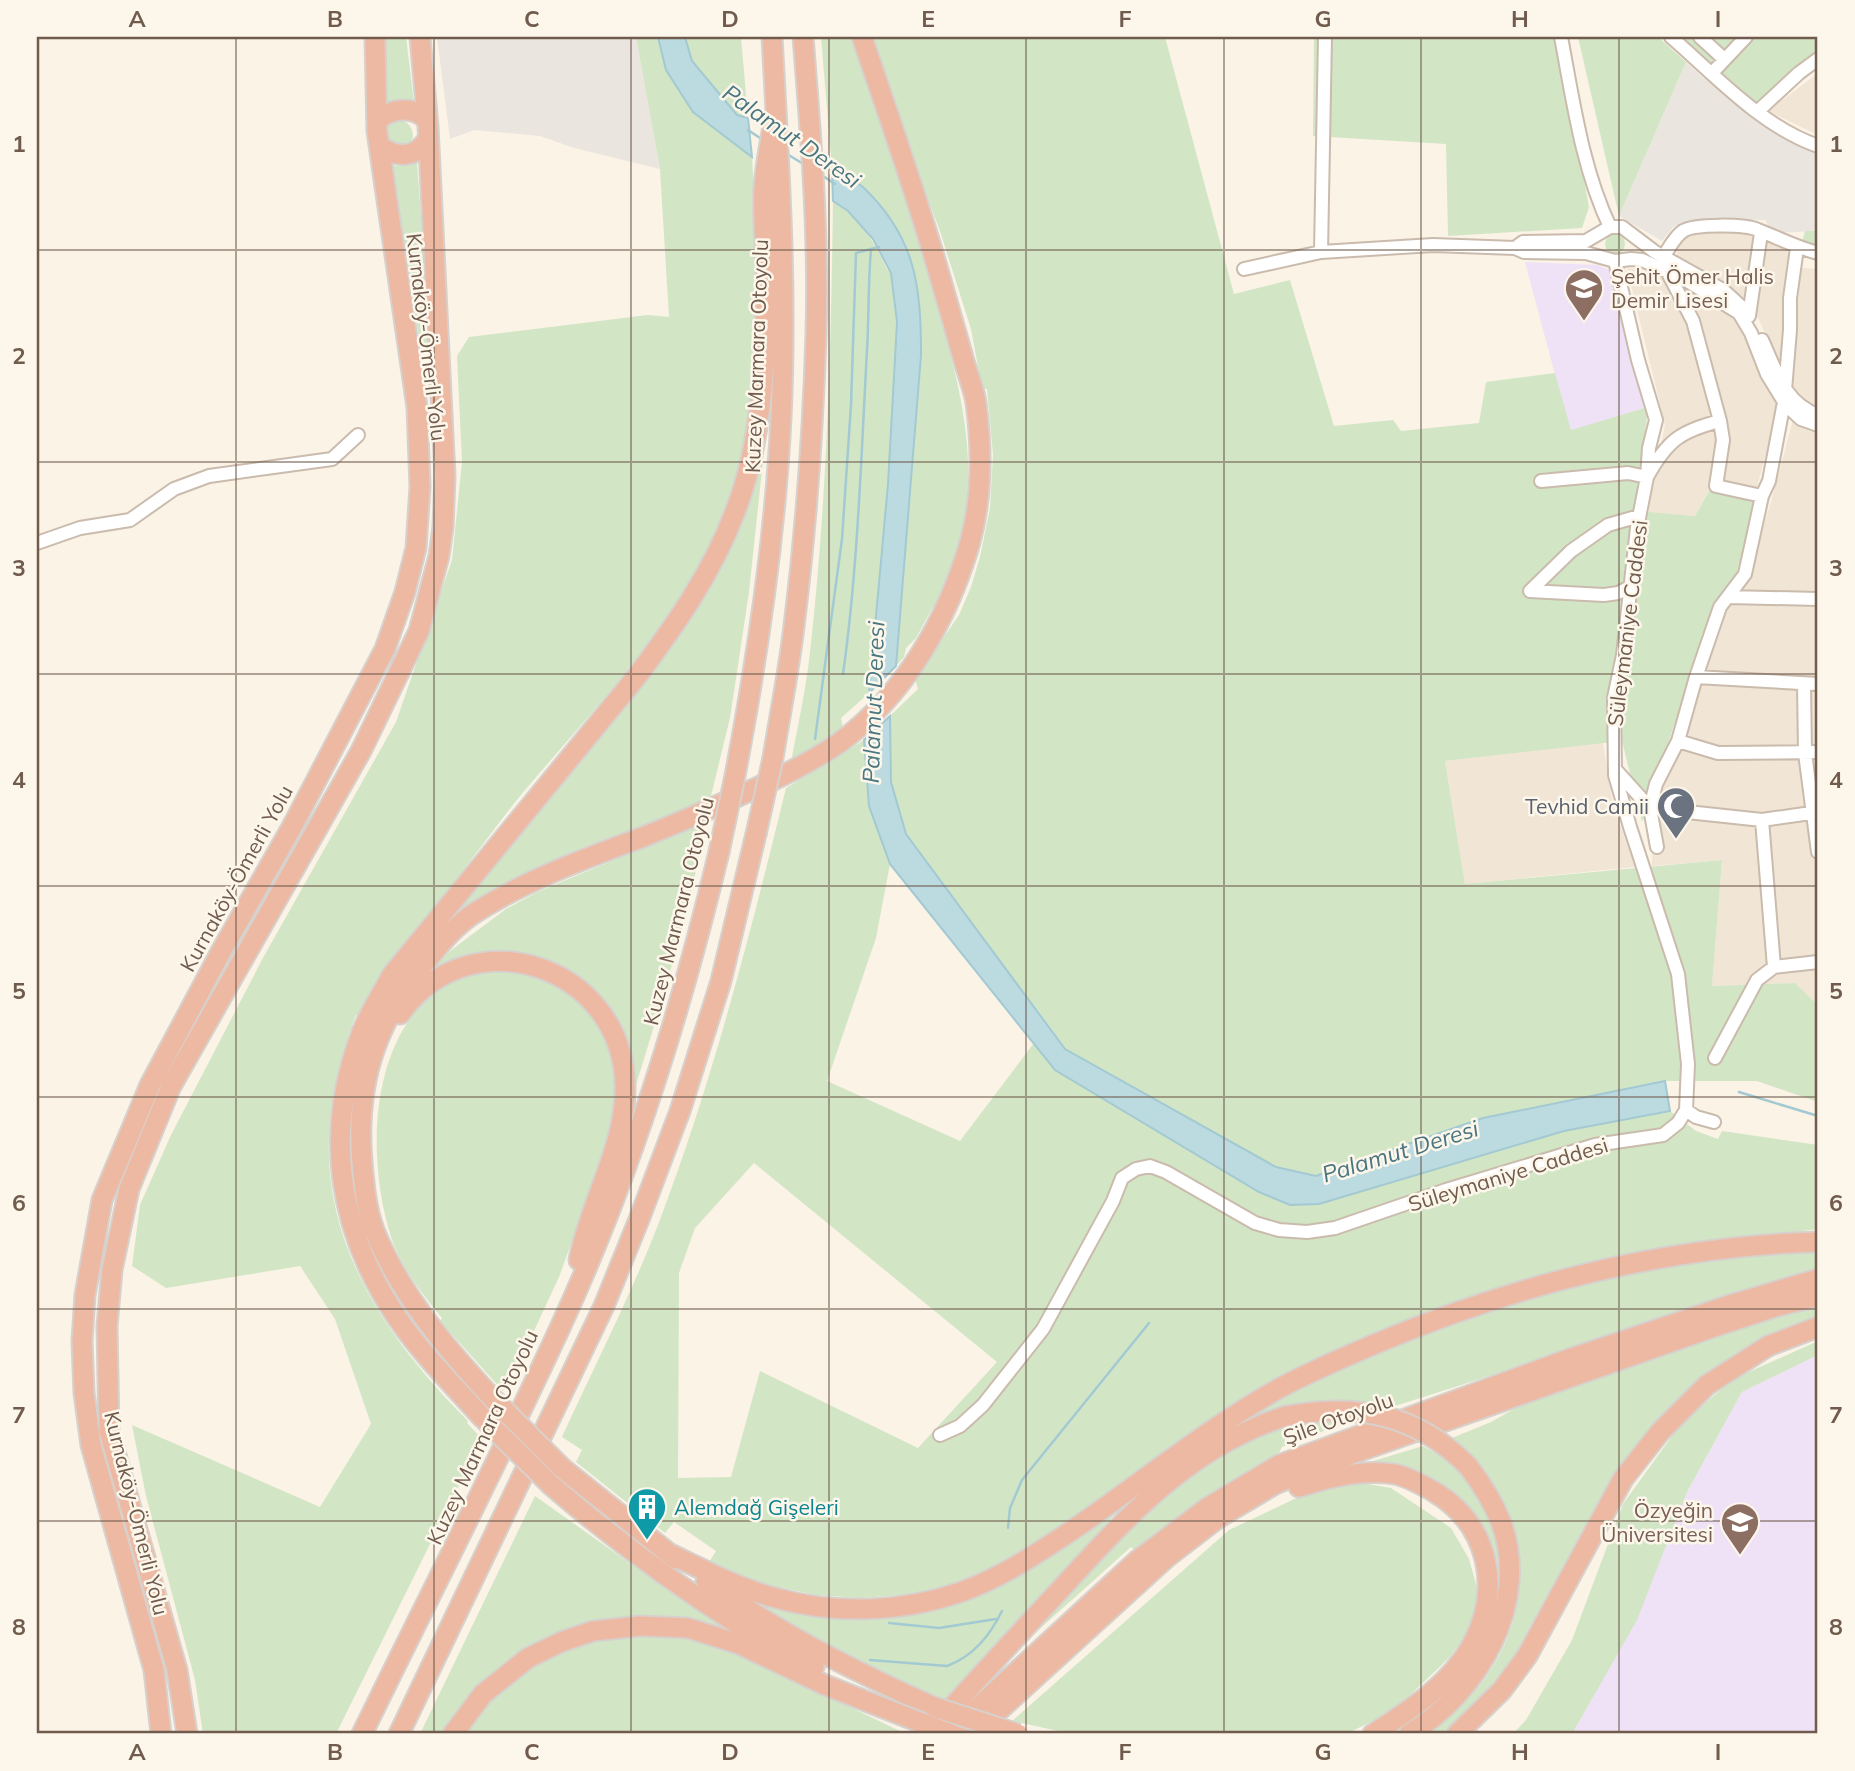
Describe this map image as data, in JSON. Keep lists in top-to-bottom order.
{
  "streets": {
    "highway": ["Kurnaköy-Ömerli Yolu", "Kuzey Marmara Otoyolu", "Şile Otoyolu"],
    "street": ["Süleymaniye Caddesi"]
  },
  "water": ["Palamut Deresi"],
  "places": {
    "school or university": ["Şehit Ömer Halis Demir Lisesi", "Özyeğin Üniversitesi"],
    "mosque": ["Tevhid Camii"],
    "building": ["Alemdağ Gişeleri"]
  },
  "grid": {
    "columns": [
      "A",
      "B",
      "C",
      "D",
      "E",
      "F",
      "G",
      "H",
      "I"
    ],
    "rows": [
      "1",
      "2",
      "3",
      "4",
      "5",
      "6",
      "7",
      "8"
    ]
  }
}
